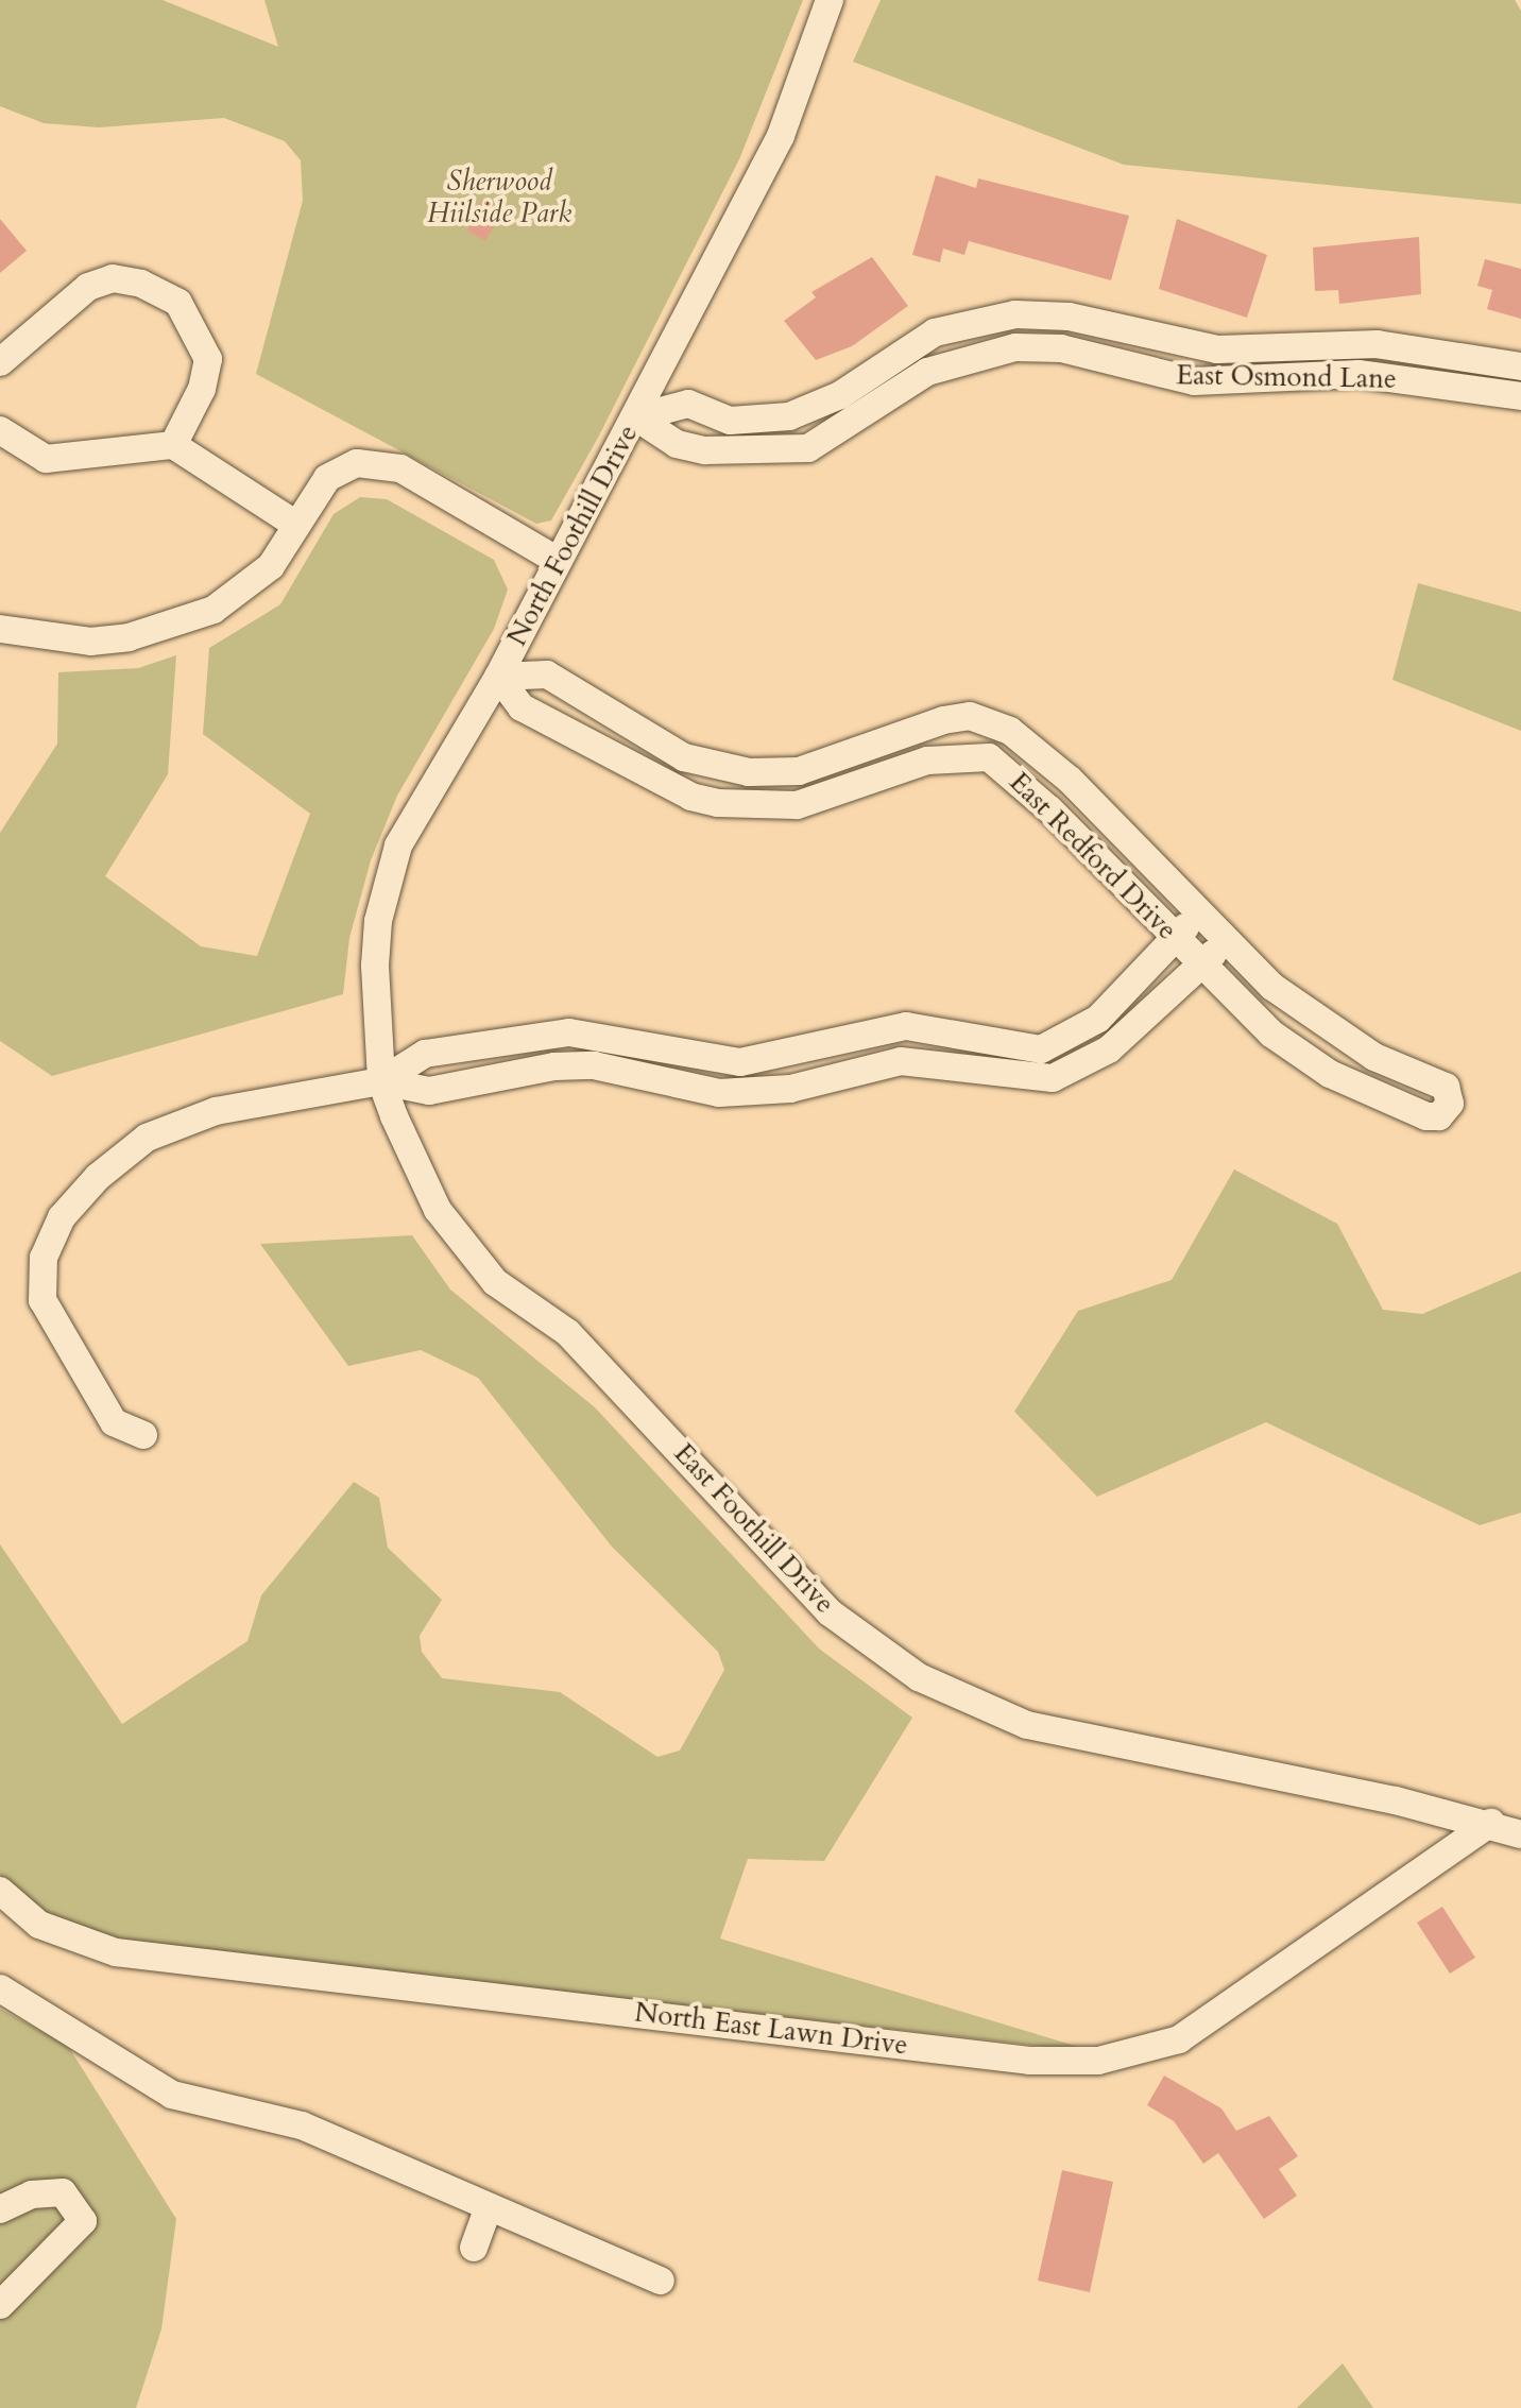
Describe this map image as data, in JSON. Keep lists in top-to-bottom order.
{
  "streets": {
    "street": [
      "East Osmond Lane",
      "North Foothill Drive",
      "East Redford Drive",
      "East Foothill Drive",
      "North East Lawn Drive"
    ]
  },
  "crossings": [
    ["East Osmond Lane", "North Foothill Drive"],
    ["North Foothill Drive", "East Redford Drive"],
    ["North Foothill Drive", "East Foothill Drive"],
    ["East Foothill Drive", "North East Lawn Drive"]
  ],
  "parks": ["Sherwood Hiilside Park"]
}
